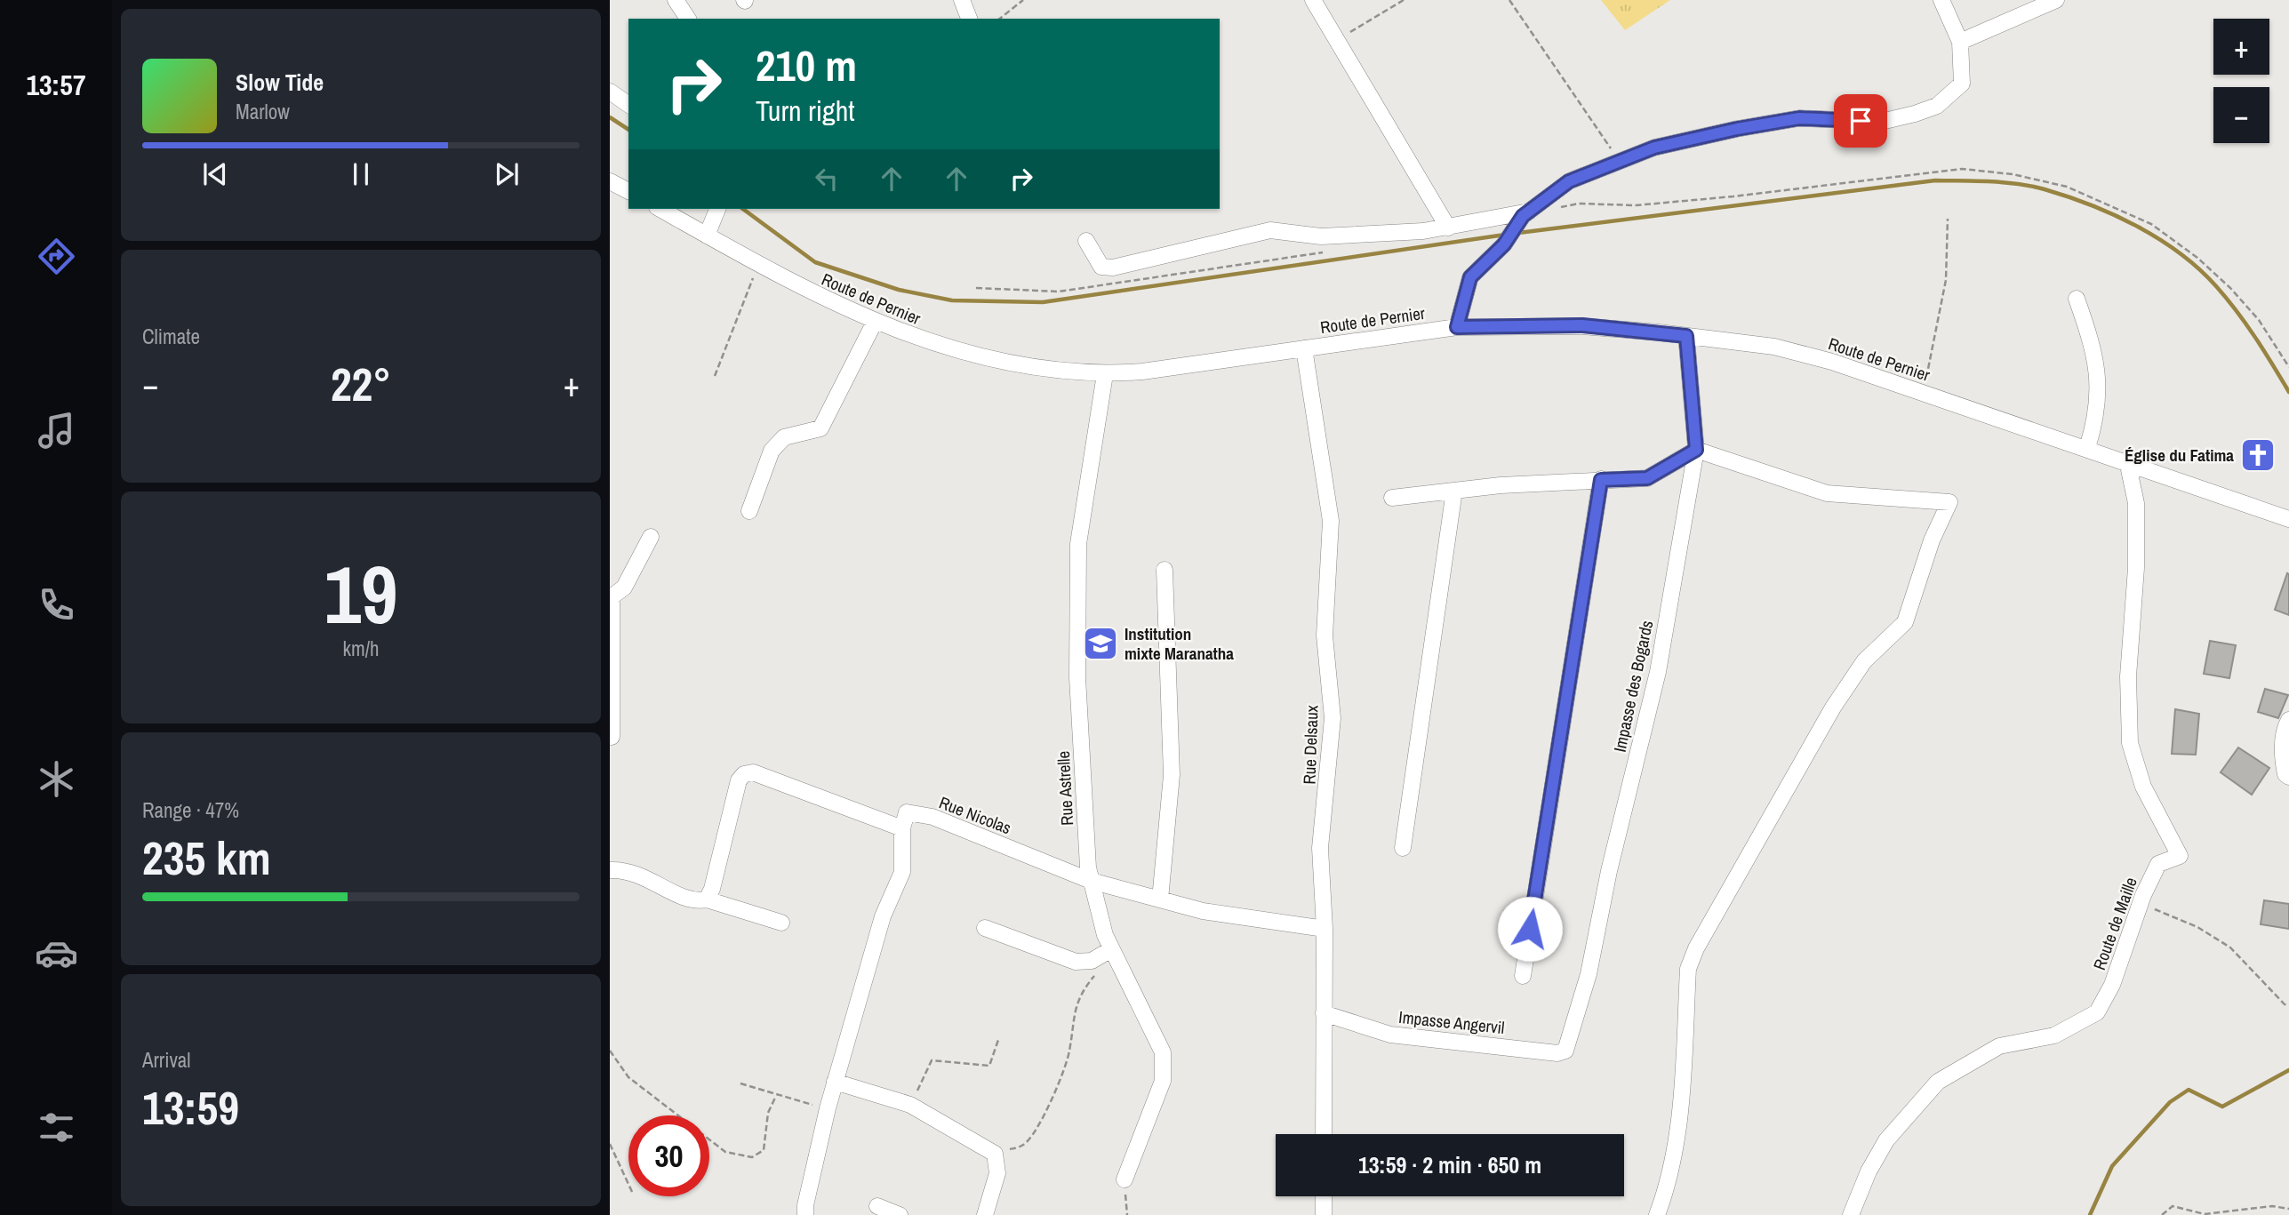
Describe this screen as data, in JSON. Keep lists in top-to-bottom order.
{
  "streets": {
    "street": [
      "Route de Pernier",
      "Impasse des Bogards",
      "Rue Delsaux",
      "Rue Astrelle",
      "Rue Nicolas",
      "Route de Maille",
      "Impasse Angervil"
    ]
  },
  "crossings": [
    ["Route de Pernier", "Impasse des Bogards"],
    ["Route de Pernier", "Rue Delsaux"],
    ["Route de Pernier", "Rue Astrelle"],
    ["Route de Pernier", "Route de Maille"],
    ["Impasse des Bogards", "Impasse Angervil"],
    ["Rue Delsaux", "Rue Nicolas"],
    ["Rue Delsaux", "Impasse Angervil"],
    ["Rue Astrelle", "Rue Nicolas"]
  ],
  "places": {
    "church": ["Église du Fatima"],
    "school or university": ["Institution mixte Maranatha"]
  },
  "page": {
    "tabs": "13:57",
    "map_buttons": ["+", "−"],
    "turn": ["210 m", "Turn right"],
    "song": ["Slow Tide", "Marlow"],
    "tile": [
      "Climate",
      ["19", "km/h"],
      ["Range · 47%", "235 km"],
      ["Arrival", "13:59"]
    ],
    "heat": ["−", "22°", "+"],
    "limit": "30",
    "trip": "13:59 · 2 min · 650 m"
  }
}
